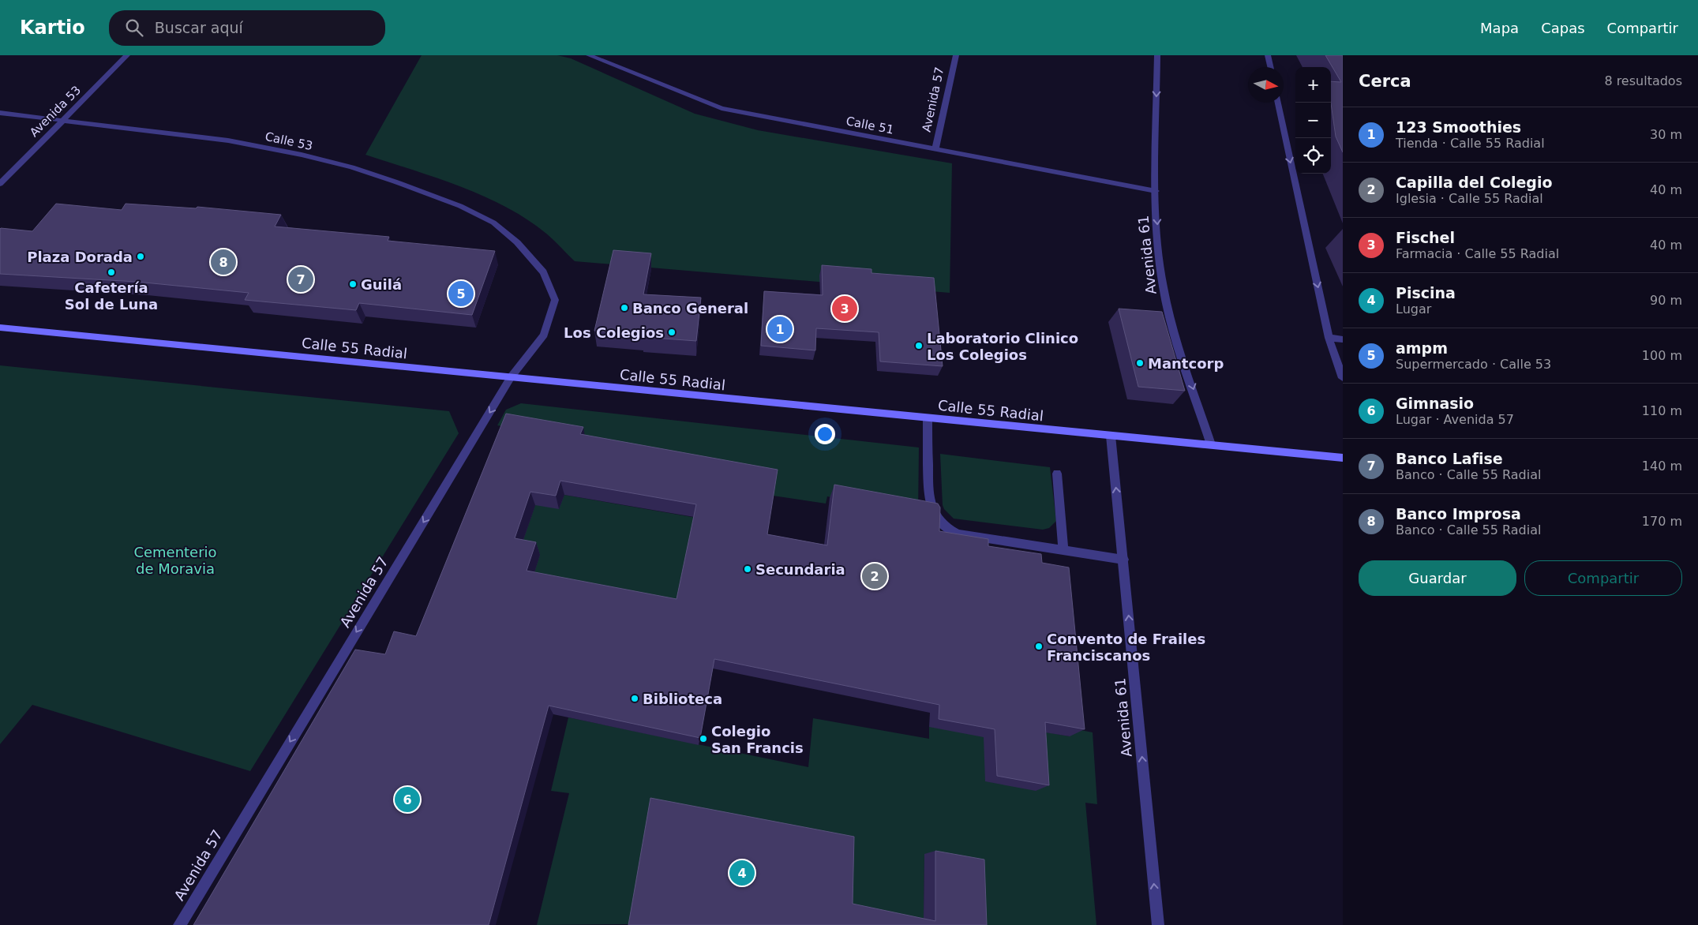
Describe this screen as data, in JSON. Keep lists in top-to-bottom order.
{
  "streets": {
    "main road": ["Calle 55 Radial"],
    "street": [
      "Avenida 57",
      "Avenida 53",
      "Calle 51",
      "Calle 53",
      "Avenida 61"
    ]
  },
  "crossings": [
    ["Avenida 57", "Calle 51"],
    ["Avenida 57", "Calle 53"],
    ["Avenida 57", "Calle 55 Radial"],
    ["Avenida 53", "Calle 53"],
    ["Calle 51", "Avenida 61"],
    ["Avenida 61", "Calle 55 Radial"]
  ],
  "one_way": ["Avenida 57"],
  "parks": ["Cementerio de Moravia"],
  "places": [
    "Plaza Dorada",
    "Cafetería Sol de Luna",
    "Guilá",
    "Banco General",
    "Los Colegios",
    "Laboratorio Clinico Los Colegios",
    "Mantcorp",
    "Secundaria",
    "Convento de Frailes Franciscanos",
    "Biblioteca",
    "Colegio San Francis"
  ],
  "north": "right",
  "page": {
    "header": "Kartio",
    "search": "Buscar aquí",
    "nav": ["Mapa", "Capas", "Compartir"],
    "heading": ["Cerca", "8 resultados"],
    "map_buttons": ["+", "−"],
    "list": [
      {
        "mark": "1",
        "name": "123 Smoothies",
        "note": "Tienda · Calle 55 Radial",
        "value": "30 m"
      },
      {
        "mark": "2",
        "name": "Capilla del Colegio",
        "note": "Iglesia · Calle 55 Radial",
        "value": "40 m"
      },
      {
        "mark": "3",
        "name": "Fischel",
        "note": "Farmacia · Calle 55 Radial",
        "value": "40 m"
      },
      {
        "mark": "4",
        "name": "Piscina",
        "note": "Lugar",
        "value": "90 m"
      },
      {
        "mark": "5",
        "name": "ampm",
        "note": "Supermercado · Calle 53",
        "value": "100 m"
      },
      {
        "mark": "6",
        "name": "Gimnasio",
        "note": "Lugar · Avenida 57",
        "value": "110 m"
      },
      {
        "mark": "7",
        "name": "Banco Lafise",
        "note": "Banco · Calle 55 Radial",
        "value": "140 m"
      },
      {
        "mark": "8",
        "name": "Banco Improsa",
        "note": "Banco · Calle 55 Radial",
        "value": "170 m"
      }
    ],
    "pins": [
      "8",
      "7",
      "5",
      "3",
      "1",
      "2",
      "6",
      "4"
    ],
    "buttons": ["Guardar", "Compartir"]
  }
}
